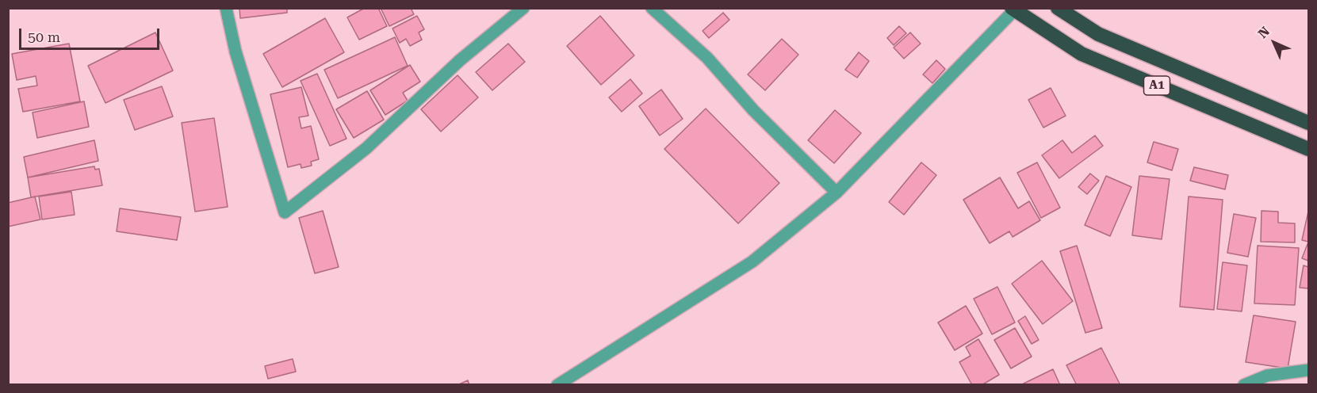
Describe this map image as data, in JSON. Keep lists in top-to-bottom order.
{
  "streets": {
    "highway": ["A1"]
  },
  "scale_bar": "50 m",
  "north": "top left"
}
